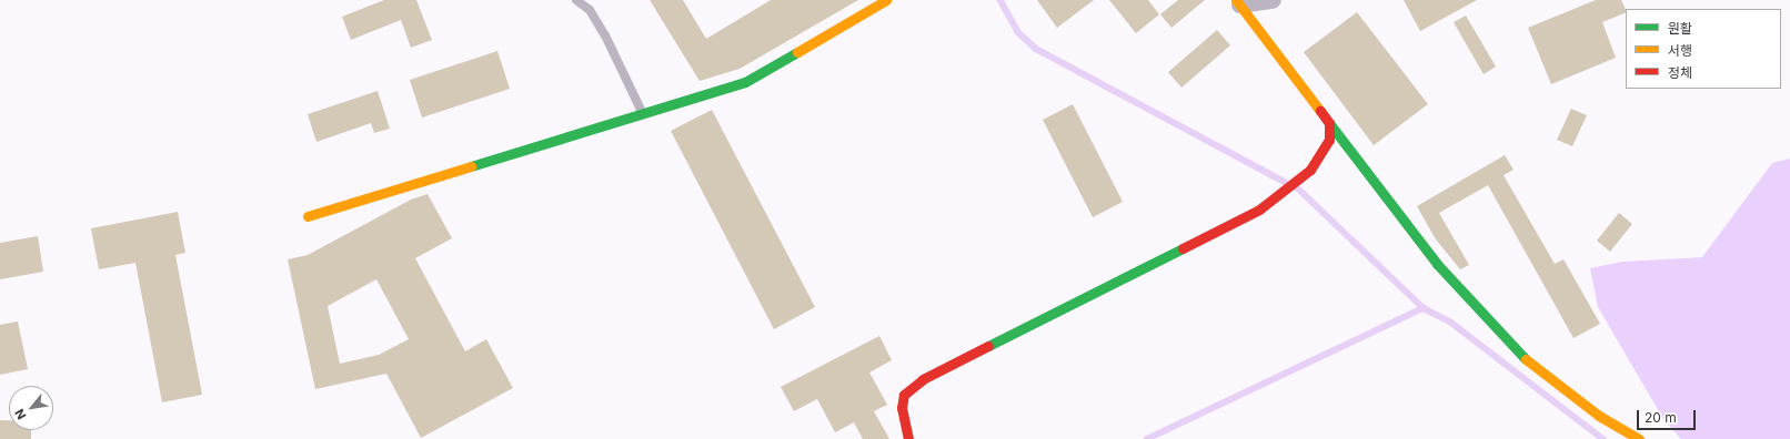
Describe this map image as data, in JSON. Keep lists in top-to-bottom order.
{
  "legend": ["원활", "서행", "정체"],
  "scale_bar": "20 m",
  "north": "bottom left"
}
